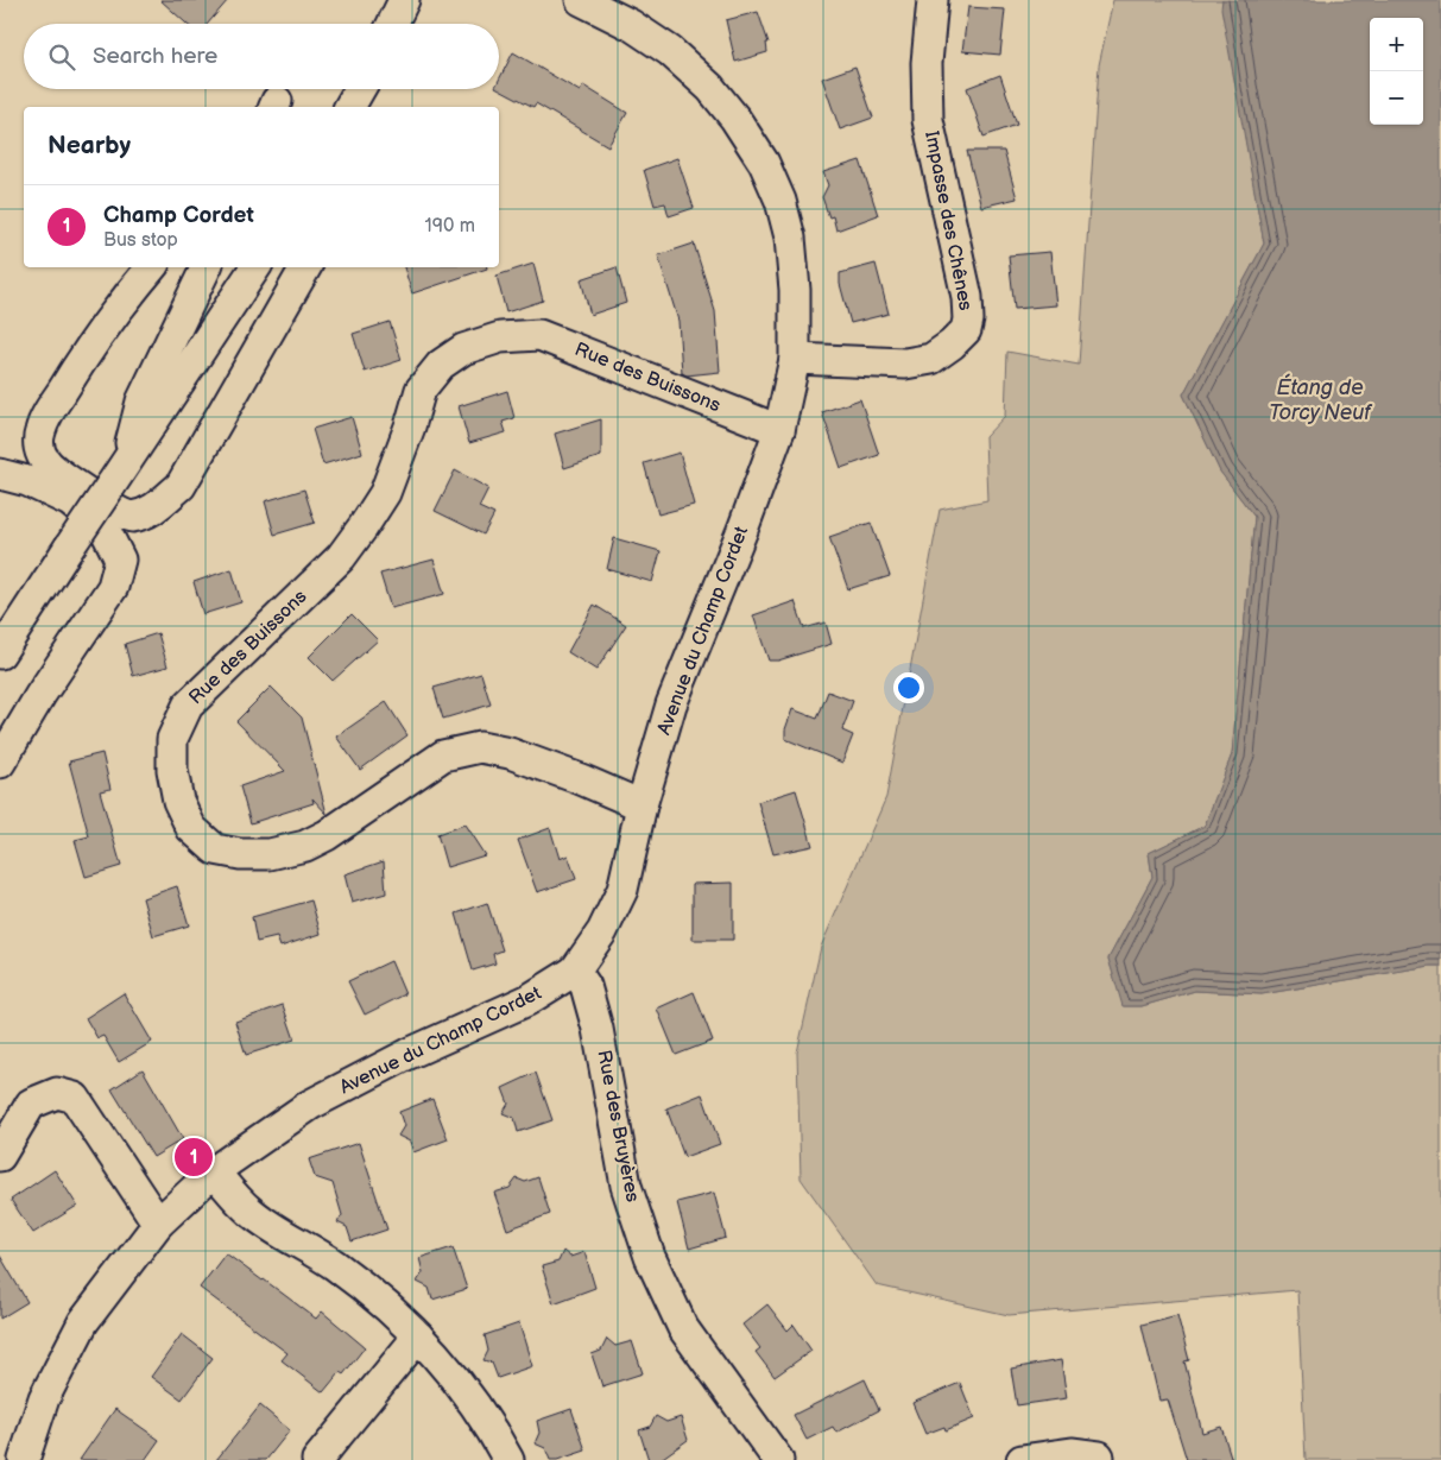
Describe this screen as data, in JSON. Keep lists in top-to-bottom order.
{
  "streets": {
    "street": [
      "Impasse des Chênes",
      "Rue des Buissons",
      "Avenue du Champ Cordet",
      "Rue des Bruyères"
    ]
  },
  "crossings": [
    ["Impasse des Chênes", "Avenue du Champ Cordet"],
    ["Rue des Buissons", "Avenue du Champ Cordet"],
    ["Avenue du Champ Cordet", "Rue des Bruyères"]
  ],
  "water": ["Étang de Torcy Neuf"],
  "page": {
    "map_buttons": ["+", "−"],
    "search": "Search here",
    "heading": "Nearby",
    "list": [
      {
        "mark": "1",
        "name": "Champ Cordet",
        "note": "Bus stop",
        "value": "190 m"
      }
    ],
    "pins": "1"
  }
}
